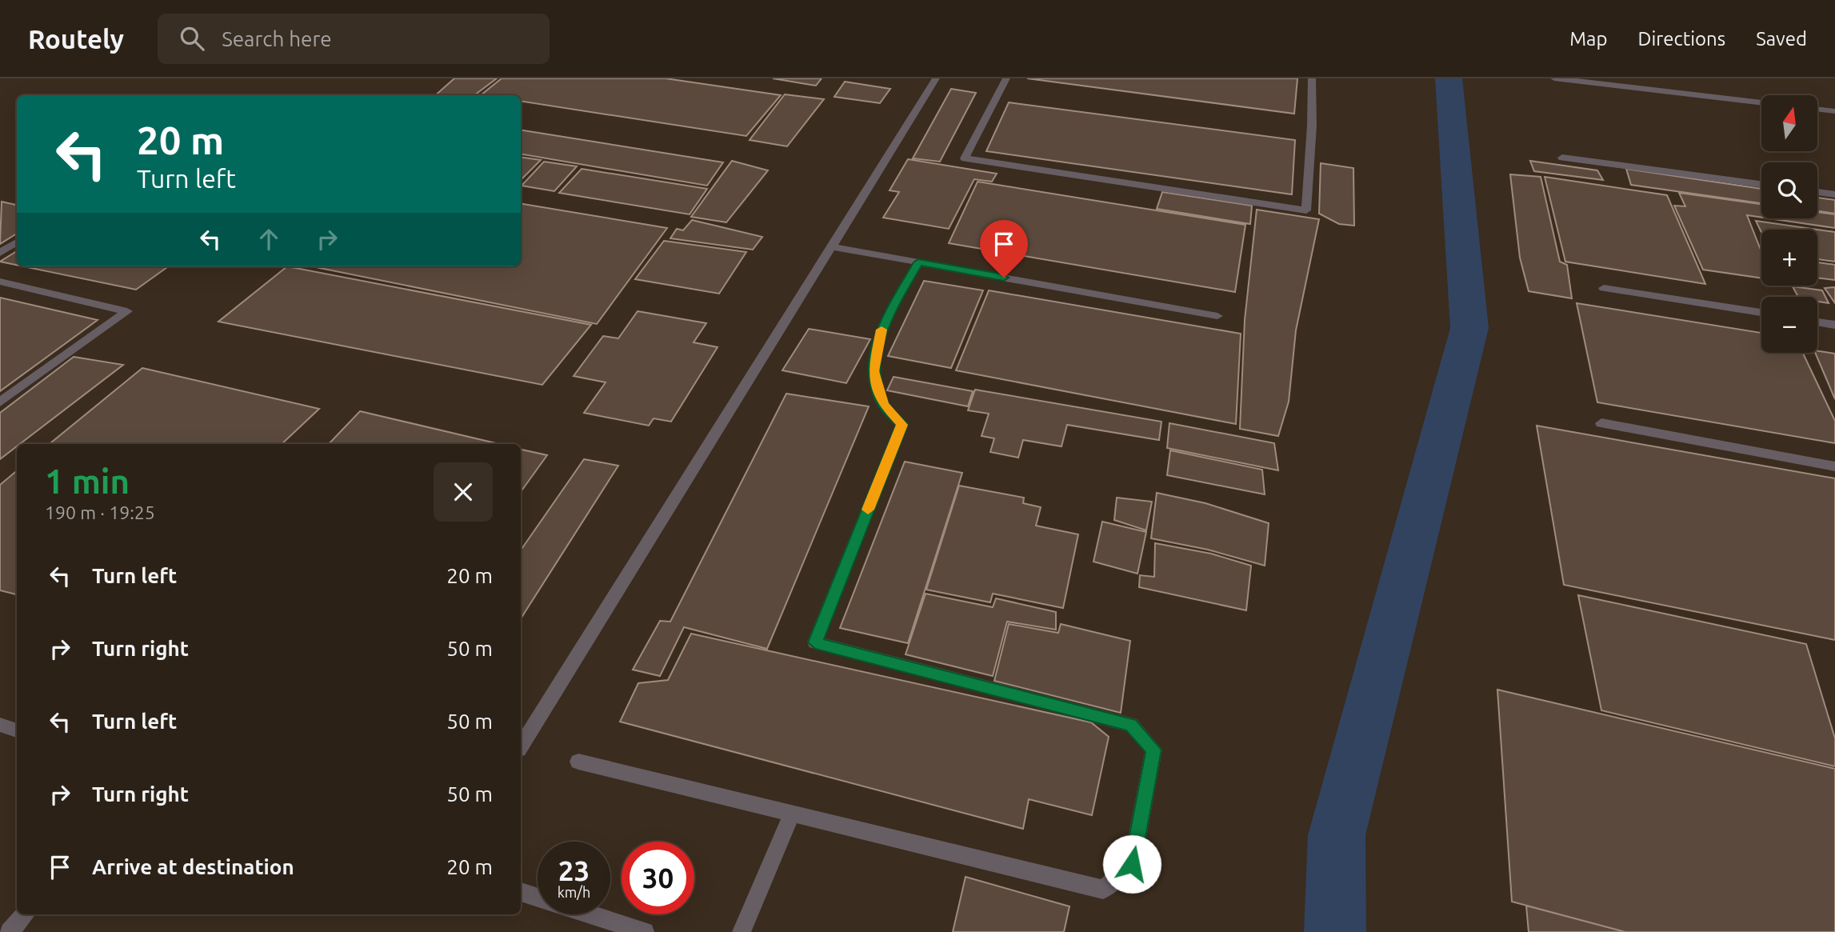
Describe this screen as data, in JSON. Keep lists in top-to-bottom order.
{
  "north": "top",
  "page": {
    "header": "Routely",
    "search": "Search here",
    "nav": ["Map", "Directions", "Saved"],
    "map_buttons": ["+", "−"],
    "turn": ["20 m", "Turn left"],
    "heading": ["1 min", "190 m · 19:25"],
    "list": [
      {
        "name": "Turn left",
        "value": "20 m"
      },
      {
        "name": "Turn right",
        "value": "50 m"
      },
      {
        "name": "Turn left",
        "value": "50 m"
      },
      {
        "name": "Turn right",
        "value": "50 m"
      },
      {
        "name": "Arrive at destination",
        "value": "20 m"
      }
    ],
    "speed": "23 km/h",
    "limit": "30"
  }
}
